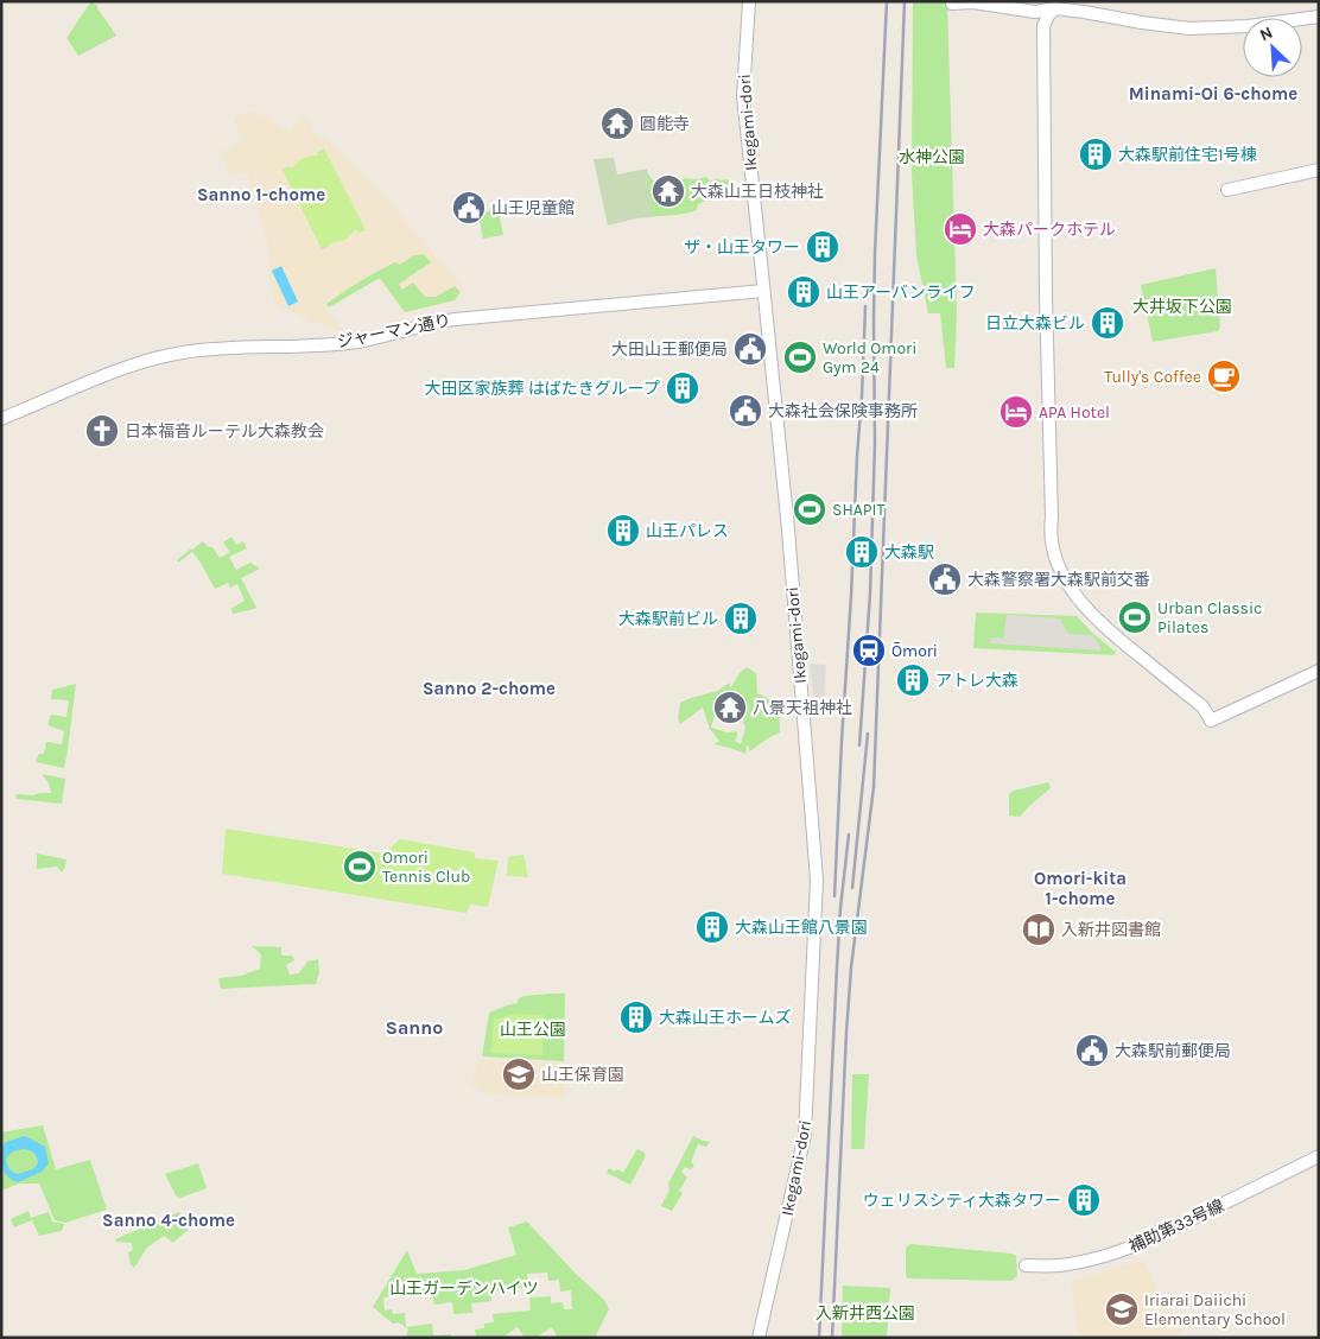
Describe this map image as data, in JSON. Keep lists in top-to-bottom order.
{
  "streets": {
    "street": ["Ikegami-dori", "ジャーマン通り", "補助第33号線"]
  },
  "crossings": [
    ["Ikegami-dori", "ジャーマン通り"]
  ],
  "districts": [
    "Minami-Oi 6-chome",
    "Sanno 1-chome",
    "Sanno 2-chome",
    "Omori-kita 1-chome",
    "Sanno",
    "Sanno 4-chome"
  ],
  "parks": [
    "水神公園",
    "大井坂下公園",
    "山王公園",
    "山王ガーデンハイツ",
    "入新井西公園"
  ],
  "places": {
    "temple": ["圓能寺", "大森山王日枝神社", "八景天祖神社"],
    "building": [
      "大森駅前住宅1号棟",
      "ザ・山王タワー",
      "山王アーバンライフ",
      "日立大森ビル",
      "大田区家族葬 はばたきグループ",
      "山王パレス",
      "大森駅",
      "大森駅前ビル",
      "アトレ大森",
      "大森山王館八景園",
      "大森山王ホームズ",
      "ウェリスシティ大森タワー"
    ],
    "public building": [
      "山王児童館",
      "大田山王郵便局",
      "大森社会保険事務所",
      "大森警察署大森駅前交番",
      "大森駅前郵便局"
    ],
    "hotel": ["大森パークホテル", "APA Hotel"],
    "sports": [
      "World Omori Gym 24",
      "SHAPIT",
      "Urban Classic Pilates",
      "Omori Tennis Club"
    ],
    "cafe": ["Tully's Coffee"],
    "church": ["日本福音ルーテル大森教会"],
    "station": ["Ōmori"],
    "library": ["入新井図書館"],
    "school or university": ["山王保育園", "Iriarai Daiichi Elementary School"]
  },
  "north": "top left"
}
